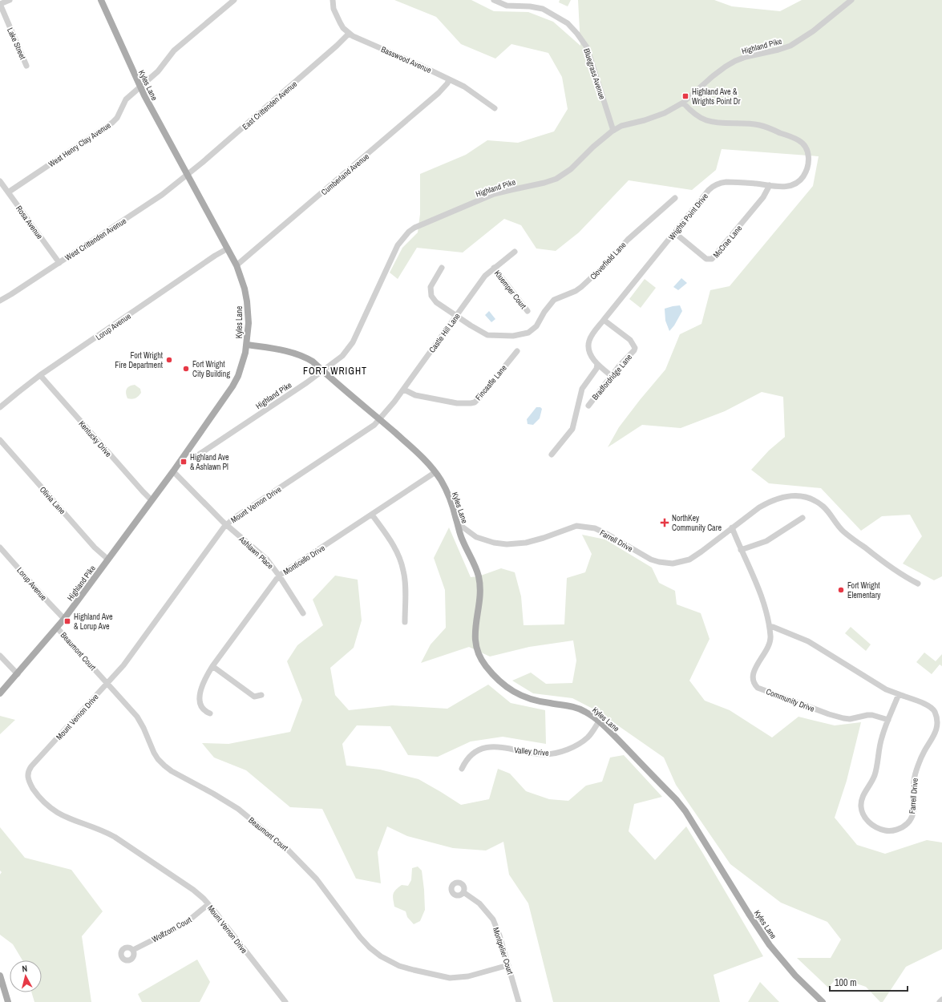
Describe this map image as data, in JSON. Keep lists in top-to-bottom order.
{
  "streets": {
    "main road": ["Highland Pike", "Kyles Lane"],
    "street": [
      "Lake Street",
      "Basswood Avenue",
      "Bluegrass Avenue",
      "East Crittenden Avenue",
      "West Henry Clay Avenue",
      "Cumberland Avenue",
      "Wrights Point Drive",
      "Rosa Avenue",
      "West Crittenden Avenue",
      "McCrae Lane",
      "Cloverfield Lane",
      "Kluemper Court",
      "Lorup Avenue",
      "Castle Hill Lane",
      "Bradfordridge Lane",
      "Fincastle Lane",
      "Kentucky Drive",
      "Olivia Lane",
      "Mount Vernon Drive",
      "Farrell Drive",
      "Ashlawn Place",
      "Monticello Drive",
      "Beaumont Court",
      "Community Drive",
      "Valley Drive",
      "Wolfzorn Court",
      "Montpelier Court"
    ]
  },
  "crossings": [
    ["Highland Pike", "Bluegrass Avenue"],
    ["Highland Pike", "Kyles Lane"],
    ["Highland Pike", "Wrights Point Drive"],
    ["Highland Pike", "Lorup Avenue"],
    ["Highland Pike", "Kentucky Drive"],
    ["Highland Pike", "Olivia Lane"],
    ["Highland Pike", "Ashlawn Place"],
    ["Highland Pike", "Beaumont Court"],
    ["Basswood Avenue", "East Crittenden Avenue"],
    ["Basswood Avenue", "Cumberland Avenue"],
    ["Kyles Lane", "East Crittenden Avenue"],
    ["Kyles Lane", "West Henry Clay Avenue"],
    ["Kyles Lane", "Cumberland Avenue"],
    ["Kyles Lane", "West Crittenden Avenue"],
    ["Kyles Lane", "Lorup Avenue"],
    ["Kyles Lane", "Castle Hill Lane"],
    ["Kyles Lane", "Mount Vernon Drive"],
    ["Kyles Lane", "Farrell Drive"],
    ["Kyles Lane", "Monticello Drive"],
    ["Kyles Lane", "Valley Drive"],
    ["East Crittenden Avenue", "West Crittenden Avenue"],
    ["West Henry Clay Avenue", "Rosa Avenue"],
    ["Wrights Point Drive", "McCrae Lane"],
    ["Wrights Point Drive", "Bradfordridge Lane"],
    ["Rosa Avenue", "West Crittenden Avenue"],
    ["Cloverfield Lane", "Castle Hill Lane"],
    ["Kluemper Court", "Castle Hill Lane"],
    ["Lorup Avenue", "Kentucky Drive"],
    ["Castle Hill Lane", "Fincastle Lane"],
    ["Castle Hill Lane", "Mount Vernon Drive"],
    ["Mount Vernon Drive", "Ashlawn Place"],
    ["Mount Vernon Drive", "Beaumont Court"],
    ["Mount Vernon Drive", "Wolfzorn Court"],
    ["Farrell Drive", "Community Drive"],
    ["Ashlawn Place", "Monticello Drive"],
    ["Beaumont Court", "Montpelier Court"]
  ],
  "districts": ["FORT WRIGHT"],
  "places": {
    "transit": ["Highland Ave & Wrights Point Dr", "Highland Ave & Ashlawn Pl", "Highland Ave & Lorup Ave"],
    "other": ["Fort Wright Fire Department", "Fort Wright City Building", "Fort Wright Elementary"],
    "health": ["NorthKey Community Care"]
  },
  "scale_bar": "100 m",
  "north": "top"
}
